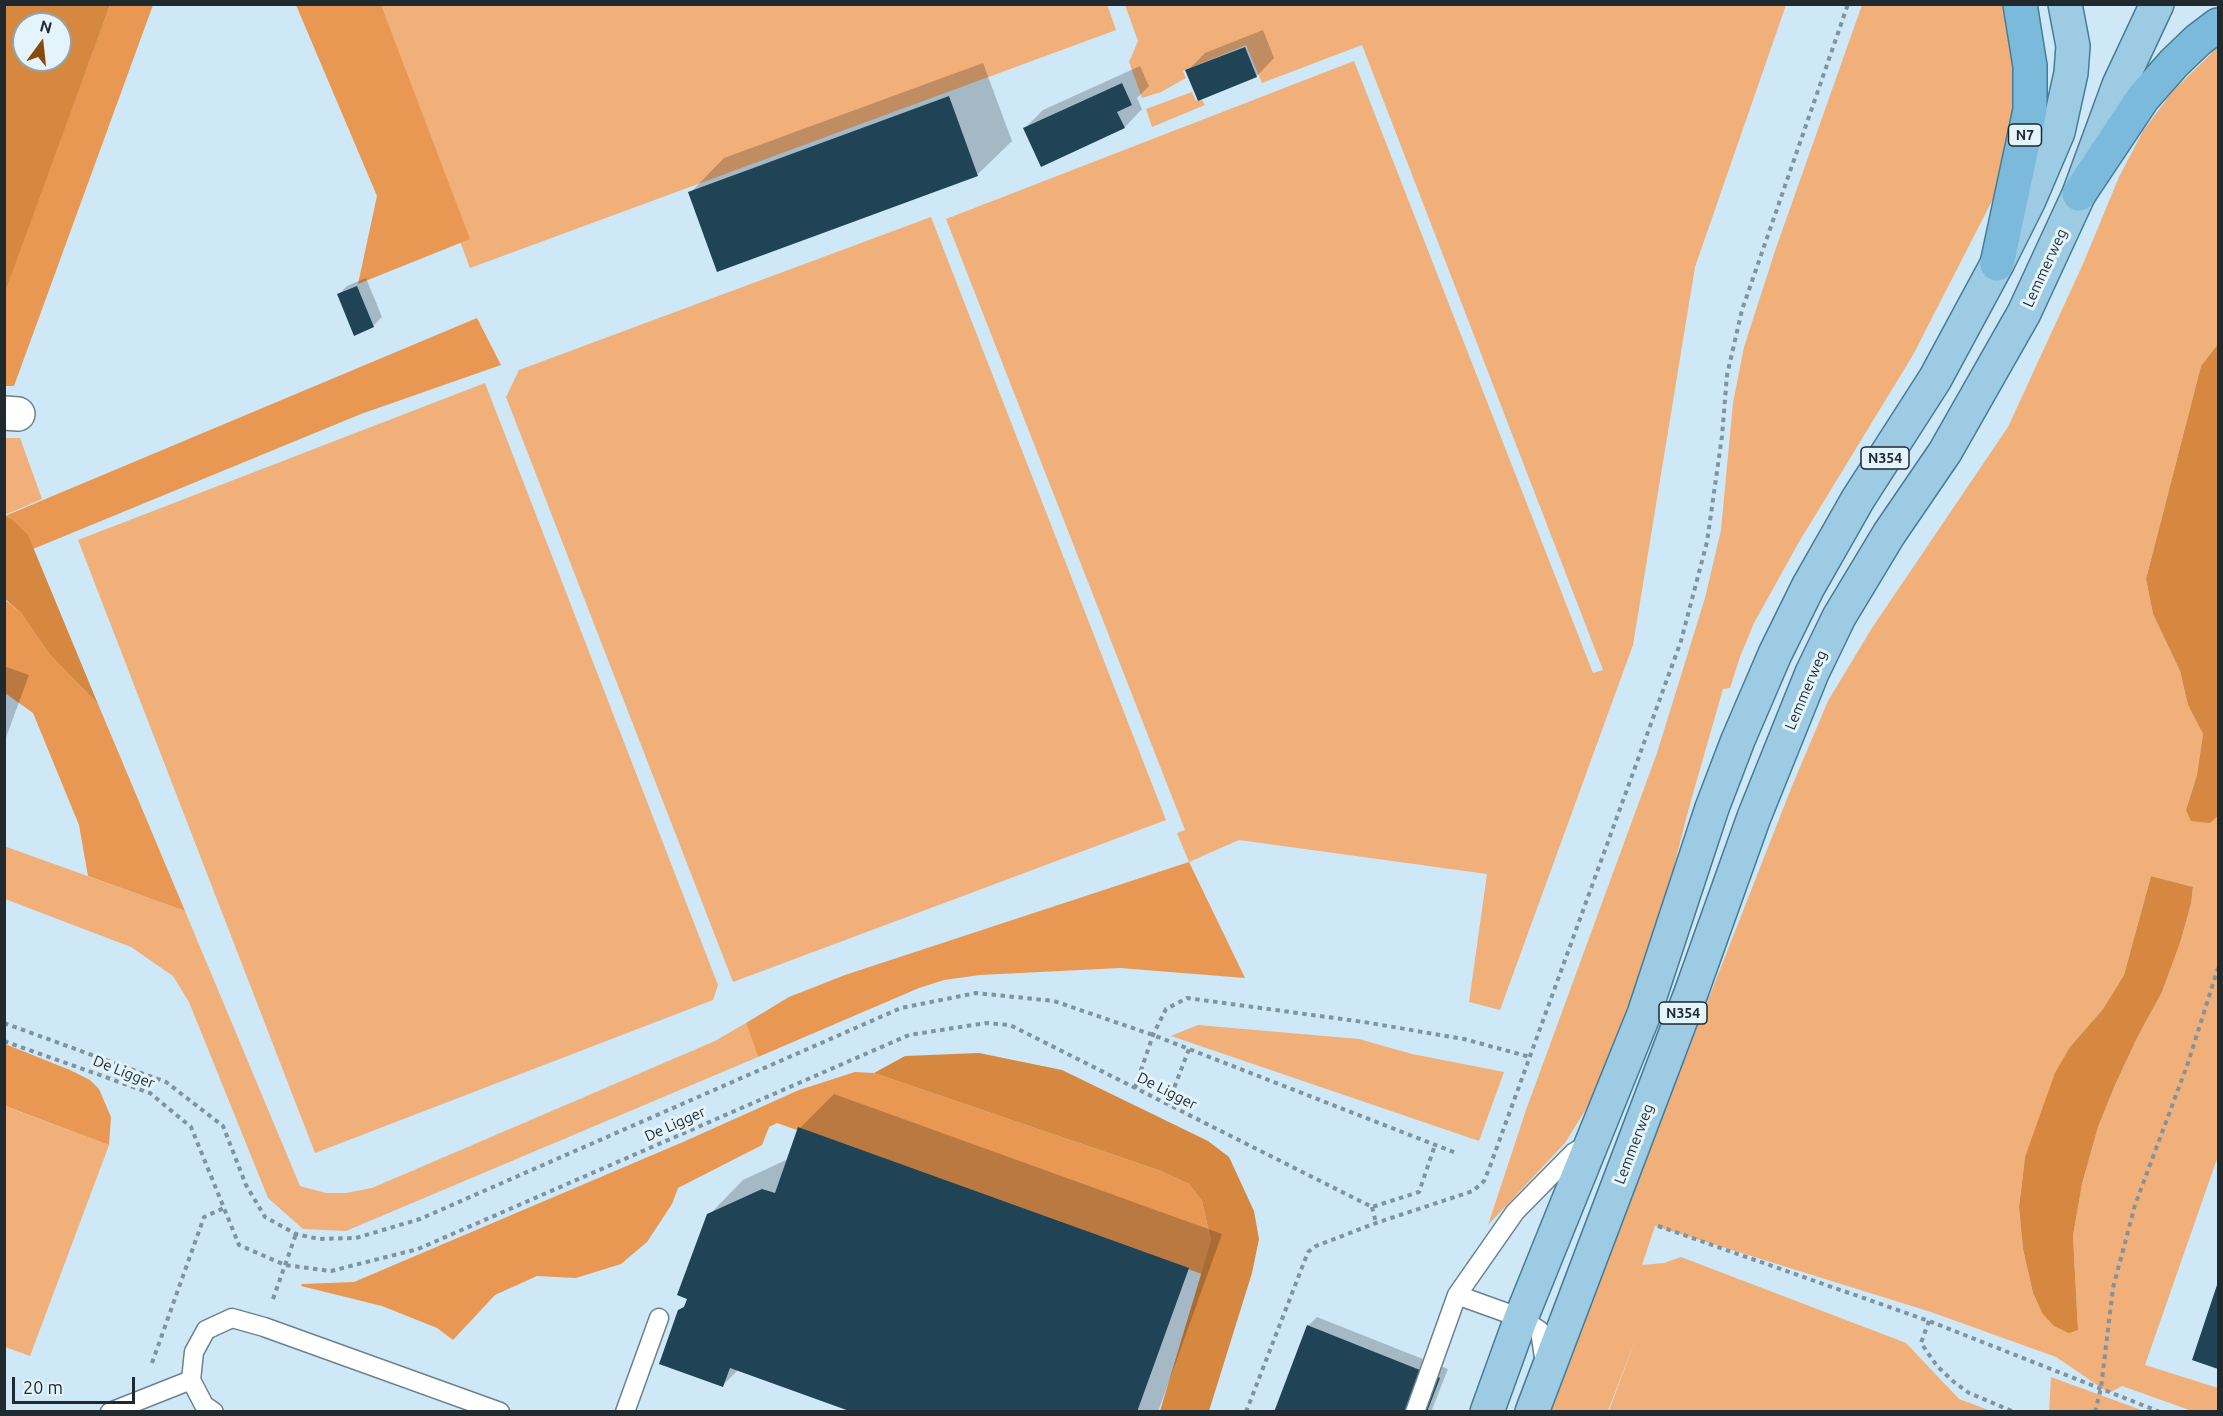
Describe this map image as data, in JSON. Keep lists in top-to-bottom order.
{
  "streets": {
    "highway": ["N7"],
    "main road": ["Lemmerweg", "N354"],
    "path": ["De Ligger"]
  },
  "crossings": [
    ["N7", "N354"]
  ],
  "scale_bar": "20 m",
  "north": "top"
}
